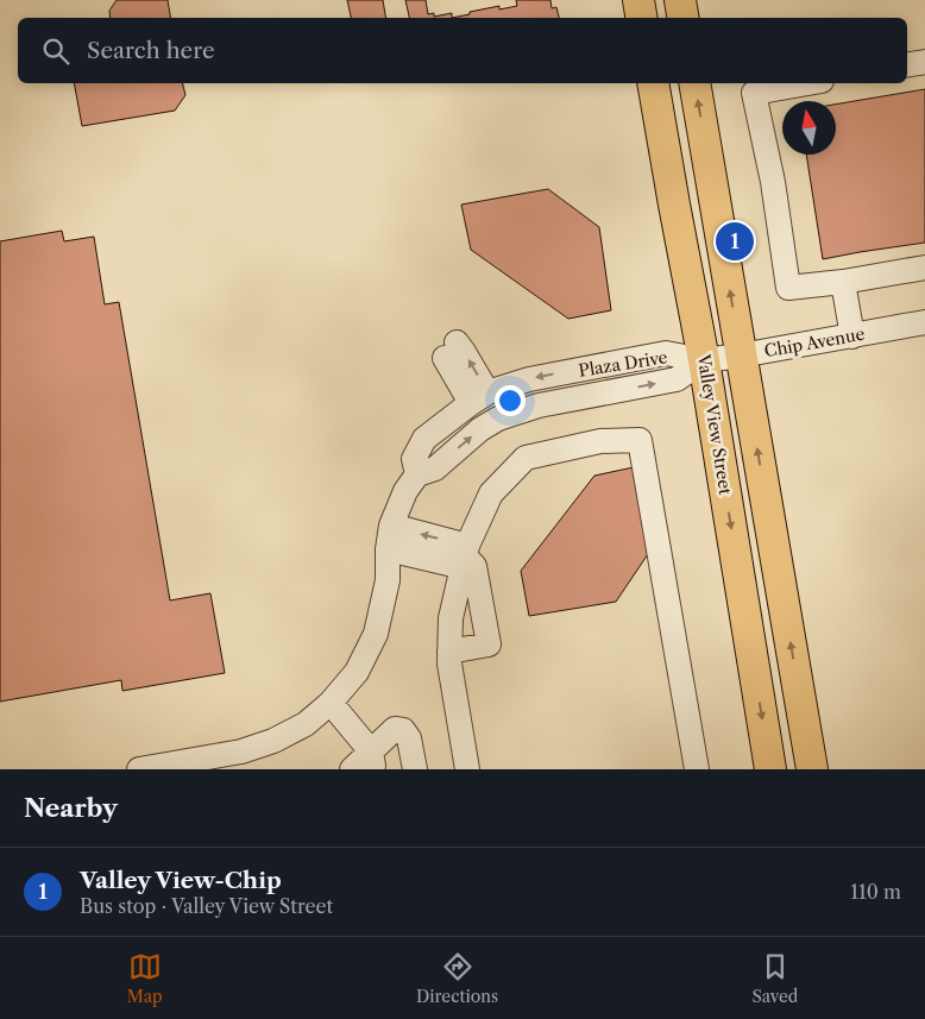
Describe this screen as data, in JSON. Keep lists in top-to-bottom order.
{
  "streets": {
    "main road": ["Valley View Street"],
    "street": ["Chip Avenue", "Plaza Drive"]
  },
  "crossings": [
    ["Chip Avenue", "Plaza Drive"],
    ["Chip Avenue", "Valley View Street"],
    ["Plaza Drive", "Valley View Street"]
  ],
  "north": "top",
  "page": {
    "search": "Search here",
    "pins": "1",
    "heading": "Nearby",
    "list": [
      {
        "mark": "1",
        "name": "Valley View-Chip",
        "note": "Bus stop · Valley View Street",
        "value": "110 m"
      }
    ],
    "nav": ["Map", "Directions", "Saved"]
  }
}
